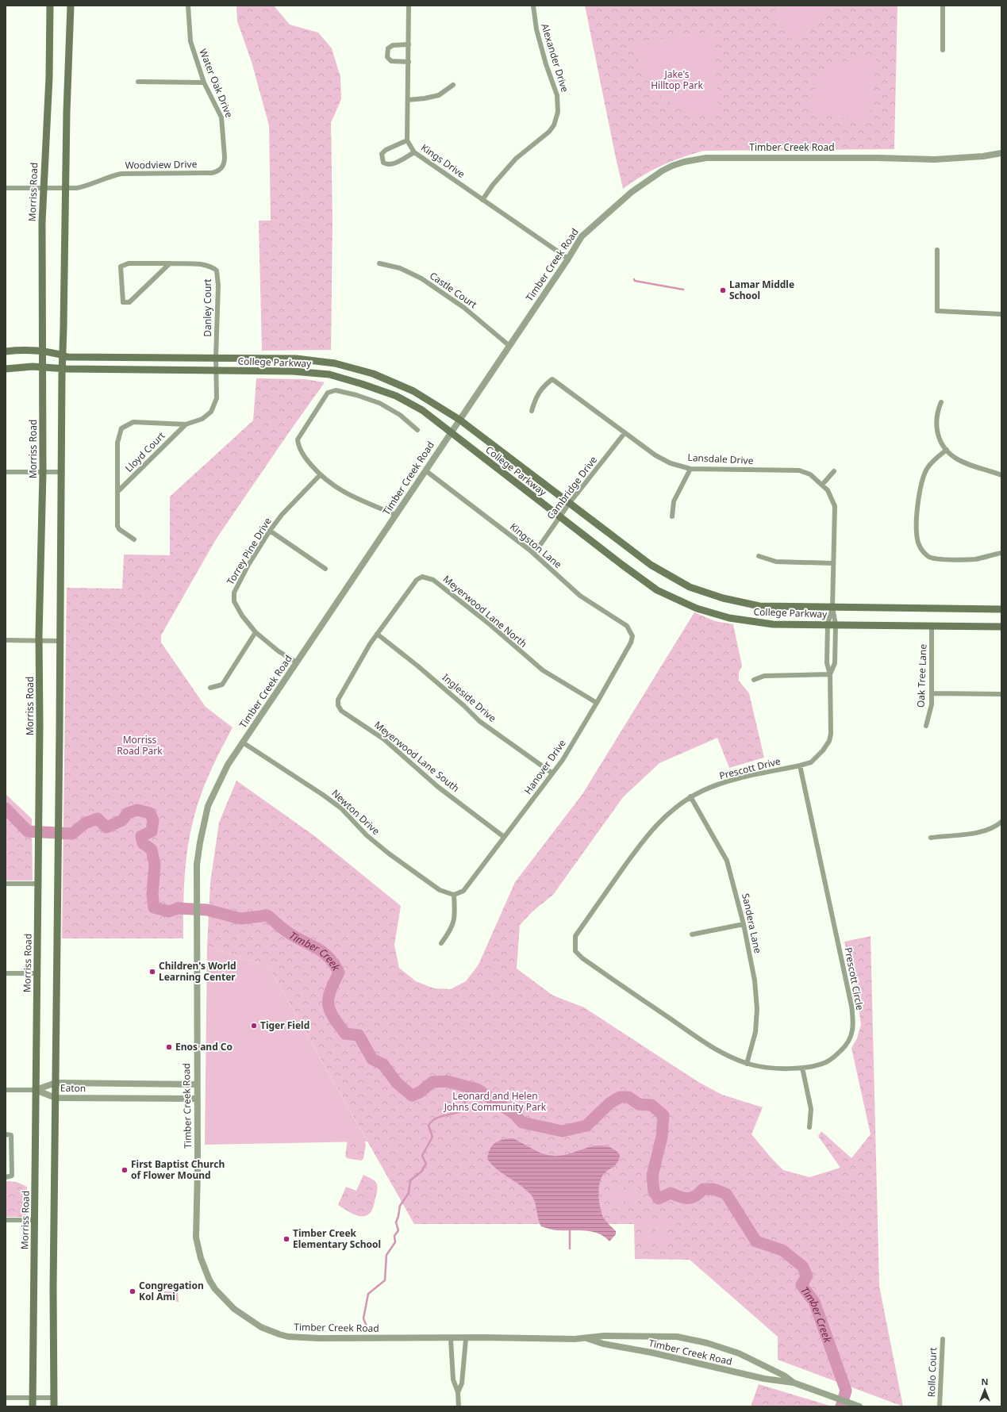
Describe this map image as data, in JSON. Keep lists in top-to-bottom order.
{
  "streets": {
    "main road": ["Morriss Road", "College Parkway"],
    "street": [
      "Alexander Drive",
      "Water Oak Drive",
      "Timber Creek Road",
      "Kings Drive",
      "Woodview Drive",
      "Castle Court",
      "Danley Court",
      "Lloyd Court",
      "Lansdale Drive",
      "Cambridge Drive",
      "Kingston Lane",
      "Torrey Pine Drive",
      "Meyerwood Lane North",
      "Oak Tree Lane",
      "Ingleside Drive",
      "Meyerwood Lane South",
      "Hanover Drive",
      "Prescott Drive",
      "Newton Drive",
      "Sandera Lane",
      "Prescott Circle",
      "Eaton",
      "Rollo Court"
    ]
  },
  "crossings": [
    ["Alexander Drive", "Kings Drive"],
    ["Water Oak Drive", "Woodview Drive"],
    ["Timber Creek Road", "Kings Drive"],
    ["Timber Creek Road", "Castle Court"],
    ["Timber Creek Road", "College Parkway"],
    ["Timber Creek Road", "Kingston Lane"],
    ["Timber Creek Road", "Torrey Pine Drive"],
    ["Timber Creek Road", "Newton Drive"],
    ["Timber Creek Road", "Eaton"],
    ["Woodview Drive", "Morriss Road"],
    ["Morriss Road", "College Parkway"],
    ["Morriss Road", "Eaton"],
    ["Danley Court", "College Parkway"],
    ["Danley Court", "Lloyd Court"],
    ["College Parkway", "Lloyd Court"],
    ["College Parkway", "Lansdale Drive"],
    ["College Parkway", "Cambridge Drive"],
    ["College Parkway", "Oak Tree Lane"],
    ["College Parkway", "Prescott Drive"],
    ["Lansdale Drive", "Cambridge Drive"],
    ["Lansdale Drive", "Prescott Drive"],
    ["Cambridge Drive", "Kingston Lane"],
    ["Kingston Lane", "Hanover Drive"],
    ["Meyerwood Lane North", "Ingleside Drive"],
    ["Meyerwood Lane North", "Meyerwood Lane South"],
    ["Meyerwood Lane North", "Hanover Drive"],
    ["Ingleside Drive", "Meyerwood Lane South"],
    ["Ingleside Drive", "Hanover Drive"],
    ["Meyerwood Lane South", "Hanover Drive"],
    ["Hanover Drive", "Newton Drive"],
    ["Prescott Drive", "Sandera Lane"],
    ["Prescott Drive", "Prescott Circle"],
    ["Sandera Lane", "Prescott Circle"]
  ],
  "water": ["Timber Creek"],
  "parks": ["Jake's Hilltop Park", "Morriss Road Park", "Leonard and Helen Johns Community Park"],
  "places": [
    "Lamar Middle School",
    "Children's World Learning Center",
    "Tiger Field",
    "Enos and Co",
    "First Baptist Church of Flower Mound",
    "Timber Creek Elementary School",
    "Congregation Kol Ami"
  ],
  "north": "top"
}
